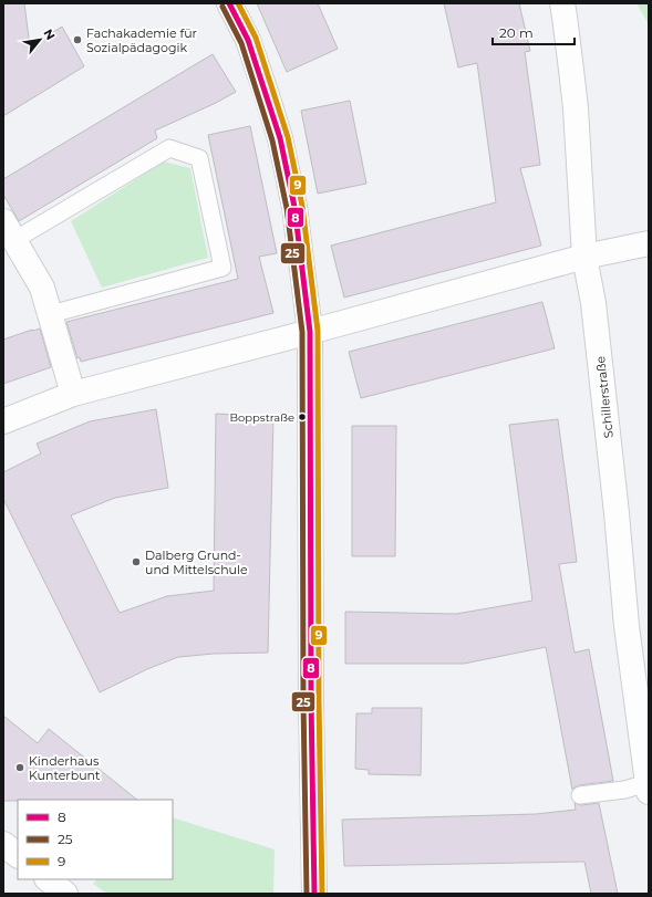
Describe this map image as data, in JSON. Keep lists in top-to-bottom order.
{
  "streets": {
    "street": ["Schillerstraße"]
  },
  "places": [
    "Fachakademie für Sozialpädagogik",
    "Boppstraße",
    "Dalberg Grund- und Mittelschule",
    "Kinderhaus Kunterbunt"
  ],
  "lines": ["transit line 8", "transit line 9", "transit line 25"],
  "legend": ["8", "25", "9"],
  "scale_bar": "20 m",
  "north": "top right"
}
